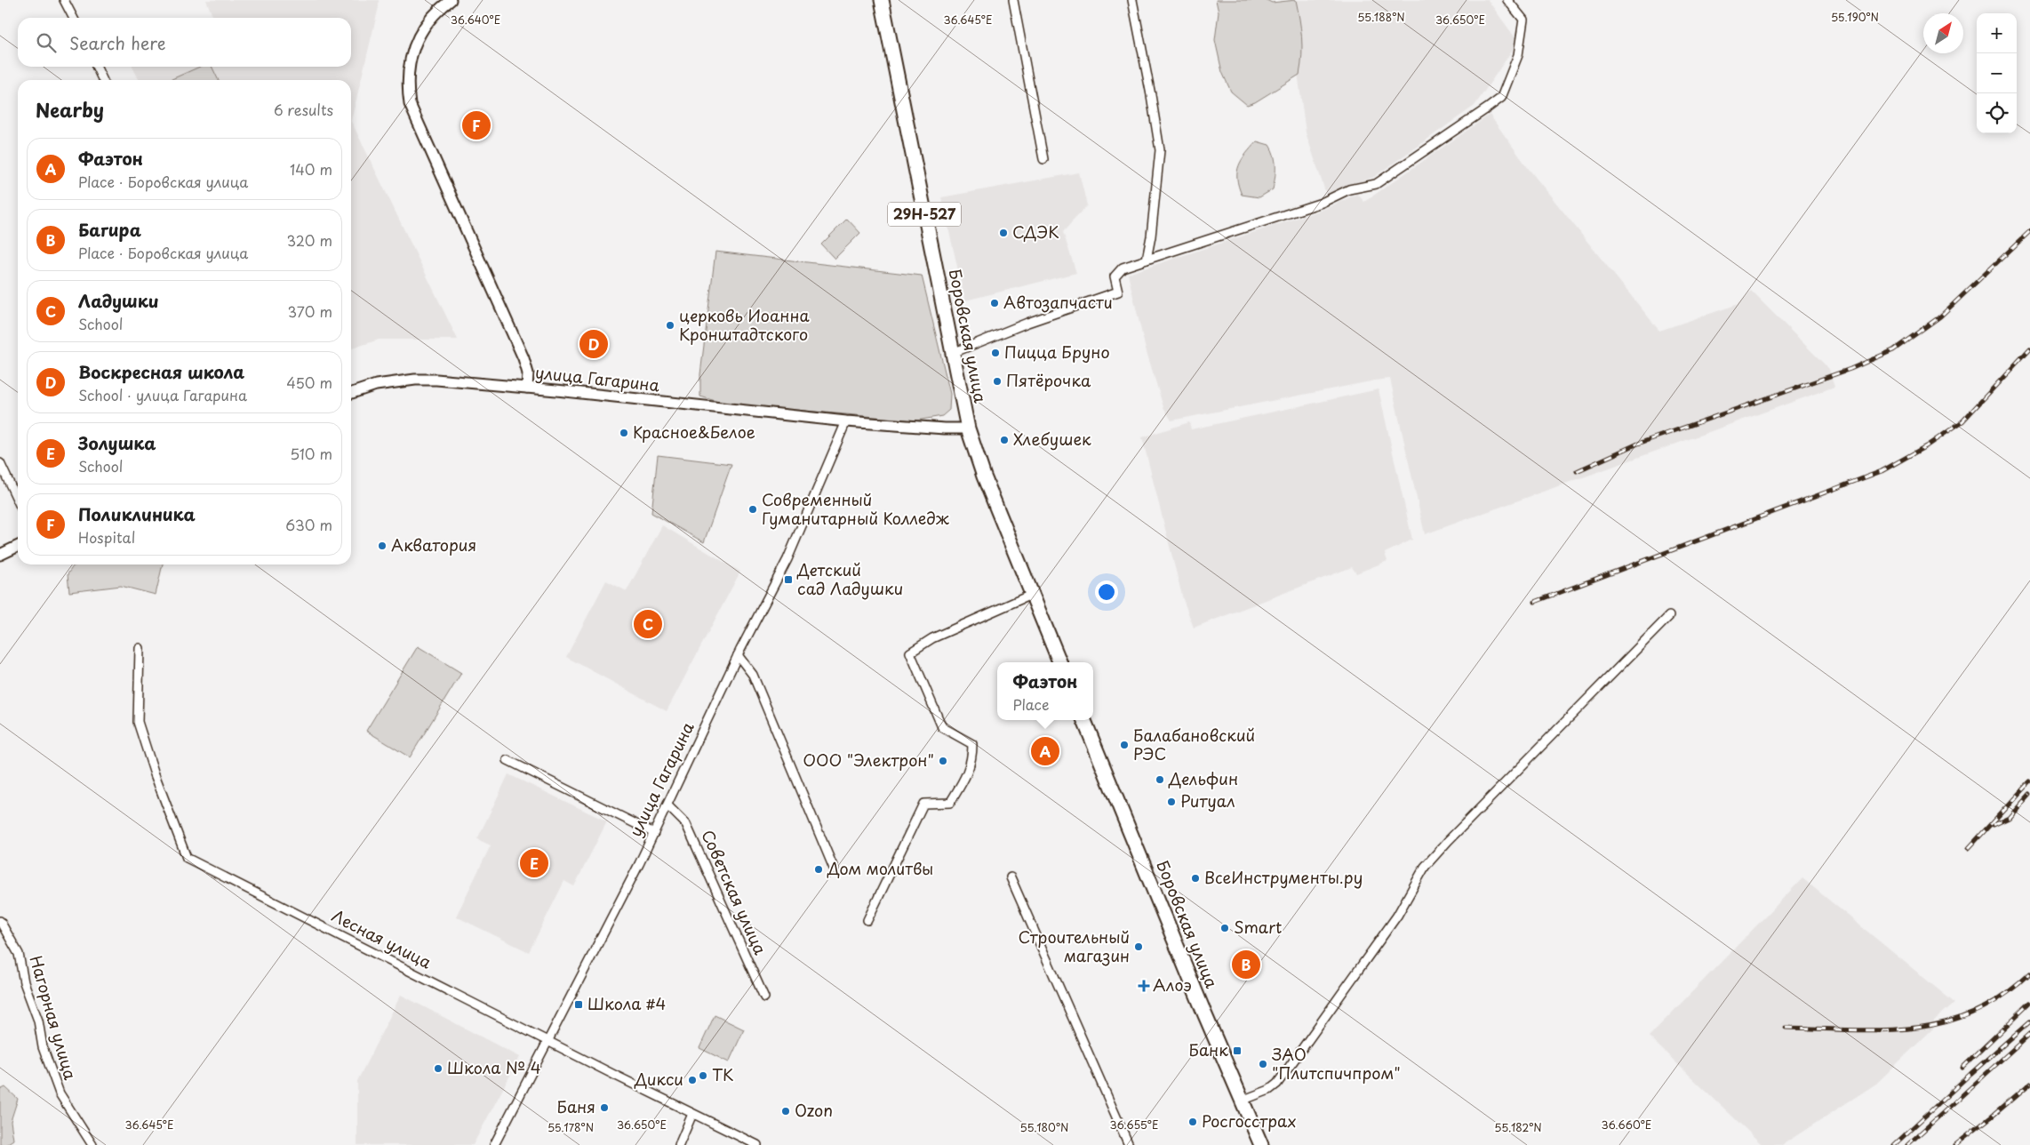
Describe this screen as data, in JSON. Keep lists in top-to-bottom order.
{
  "streets": {
    "main road": ["29Н-527", "Боровская улица"],
    "street": [
      "улица Гагарина",
      "Советская улица",
      "Лесная улица",
      "Нагорная улица"
    ]
  },
  "crossings": [
    ["Боровская улица", "улица Гагарина"],
    ["улица Гагарина", "Советская улица"],
    ["улица Гагарина", "Лесная улица"]
  ],
  "places": {
    "other": [
      "СДЭК",
      "Автозапчасти",
      "церковь Иоанна Кронштадтского",
      "Пицца Бруно",
      "Пятёрочка",
      "Красное&Белое",
      "Хлебушек",
      "Современный Гуманитарный Колледж",
      "Акватория",
      "Балабановский РЭС",
      "ООО \"Электрон\"",
      "Дельфин",
      "Ритуал",
      "Дом молитвы",
      "ВсеИнструменты.ру",
      "Smart",
      "Строительный магазин",
      "ЗАО \"Плитспичпром\"",
      "Школа № 4",
      "ТК",
      "Дикси",
      "Баня",
      "Ozon",
      "Росгосстрах"
    ],
    "transit": ["Детский сад Ладушки", "Школа #4", "Банк"],
    "health": ["Алоэ"]
  },
  "north": "top right",
  "page": {
    "map_buttons": ["+", "−"],
    "search": "Search here",
    "heading": ["Nearby", "6 results"],
    "pins": [
      "F",
      "D",
      "C",
      "A",
      "E",
      "B"
    ],
    "list": [
      {
        "mark": "A",
        "name": "Фаэтон",
        "note": "Place · Боровская улица",
        "value": "140 m"
      },
      {
        "mark": "B",
        "name": "Багира",
        "note": "Place · Боровская улица",
        "value": "320 m"
      },
      {
        "mark": "C",
        "name": "Ладушки",
        "note": "School",
        "value": "370 m"
      },
      {
        "mark": "D",
        "name": "Воскресная школа",
        "note": "School · улица Гагарина",
        "value": "450 m"
      },
      {
        "mark": "E",
        "name": "Золушка",
        "note": "School",
        "value": "510 m"
      },
      {
        "mark": "F",
        "name": "Поликлиника",
        "note": "Hospital",
        "value": "630 m"
      }
    ],
    "popup": ["Фаэтон", "Place"]
  },
  "coordinates": [
    "55.188°N",
    "55.190°N",
    "36.640°E",
    "36.645°E",
    "36.650°E",
    "36.655°E",
    "36.660°E",
    "55.178°N",
    "55.180°N",
    "55.182°N"
  ]
}
